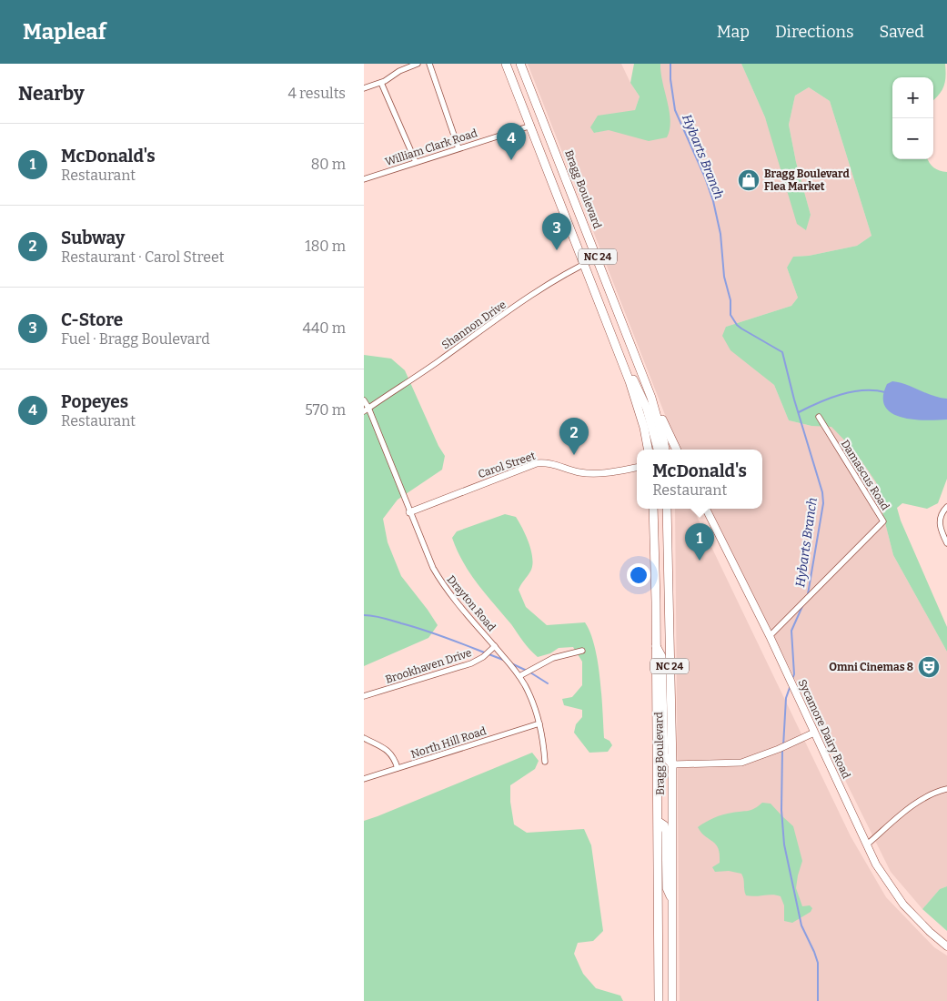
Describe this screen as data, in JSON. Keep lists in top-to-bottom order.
{
  "streets": {
    "main road": ["Bragg Boulevard", "NC 24", "Sycamore Dairy Road"],
    "street": [
      "William Clark Road",
      "Shannon Drive",
      "Carol Street",
      "Damascus Road",
      "Drayton Road",
      "Brookhaven Drive",
      "North Hill Road"
    ]
  },
  "crossings": [
    ["William Clark Road", "NC 24"],
    ["Bragg Boulevard", "Shannon Drive"],
    ["NC 24", "Shannon Drive"],
    ["Shannon Drive", "Drayton Road"],
    ["Carol Street", "Drayton Road"],
    ["Damascus Road", "Sycamore Dairy Road"],
    ["Drayton Road", "Brookhaven Drive"],
    ["Drayton Road", "North Hill Road"]
  ],
  "water": ["Hybarts Branch"],
  "places": {
    "shop": ["Bragg Boulevard Flea Market"],
    "theatre": ["Omni Cinemas 8"]
  },
  "page": {
    "header": "Mapleaf",
    "nav": ["Map", "Directions", "Saved"],
    "heading": ["Nearby", "4 results"],
    "map_buttons": ["+", "−"],
    "list": [
      {
        "mark": "1",
        "name": "McDonald's",
        "note": "Restaurant",
        "value": "80 m"
      },
      {
        "mark": "2",
        "name": "Subway",
        "note": "Restaurant · Carol Street",
        "value": "180 m"
      },
      {
        "mark": "3",
        "name": "C-Store",
        "note": "Fuel · Bragg Boulevard",
        "value": "440 m"
      },
      {
        "mark": "4",
        "name": "Popeyes",
        "note": "Restaurant",
        "value": "570 m"
      }
    ],
    "pins": [
      "4",
      "3",
      "2",
      "1"
    ],
    "popup": ["McDonald's", "Restaurant"]
  }
}
